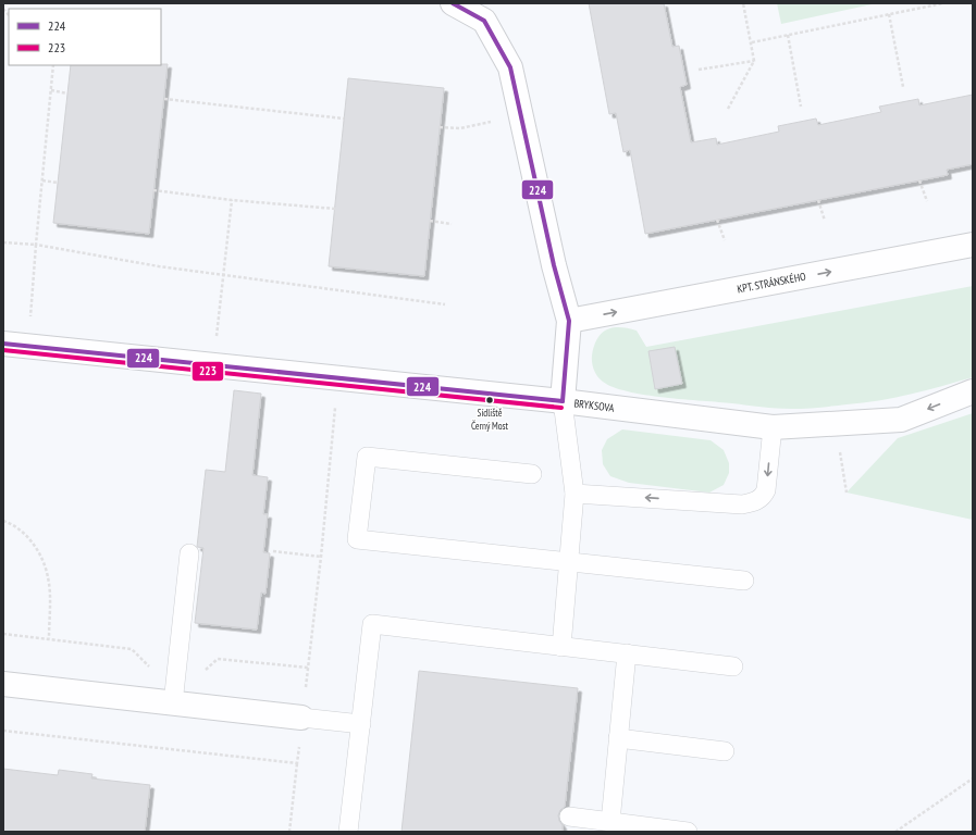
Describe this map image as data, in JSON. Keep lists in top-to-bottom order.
{
  "streets": {
    "street": ["KPT. STRÁNSKÉHO", "BRYKSOVA"]
  },
  "one_way": ["KPT. STRÁNSKÉHO"],
  "places": ["Sídliště Černý Most"],
  "lines": ["transit line 224", "transit line 223"],
  "legend": ["224", "223"]
}
